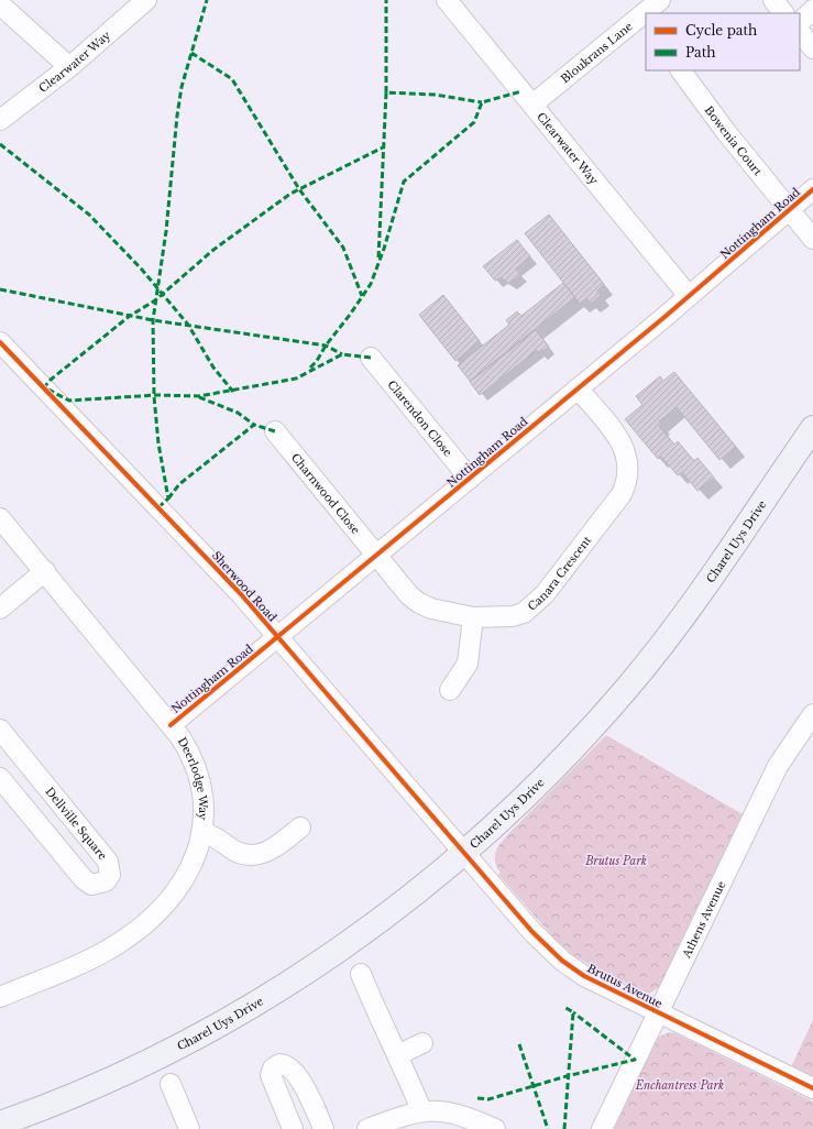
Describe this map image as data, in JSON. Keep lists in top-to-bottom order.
{
  "streets": {
    "main road": ["Charel Uys Drive"],
    "street": [
      "Bloukrans Lane",
      "Clearwater Way",
      "Bowenia Court",
      "Nottingham Road",
      "Clarendon Close",
      "Charnwood Close",
      "Canara Crescent",
      "Sherwood Road",
      "Deerlodge Way",
      "Dellville Square",
      "Athens Avenue",
      "Brutus Avenue"
    ]
  },
  "crossings": [
    ["Bloukrans Lane", "Clearwater Way"],
    ["Clearwater Way", "Nottingham Road"],
    ["Bowenia Court", "Nottingham Road"],
    ["Nottingham Road", "Clarendon Close"],
    ["Nottingham Road", "Charnwood Close"],
    ["Nottingham Road", "Canara Crescent"],
    ["Nottingham Road", "Sherwood Road"],
    ["Nottingham Road", "Deerlodge Way"],
    ["Charnwood Close", "Canara Crescent"],
    ["Charel Uys Drive", "Sherwood Road"],
    ["Charel Uys Drive", "Brutus Avenue"],
    ["Sherwood Road", "Brutus Avenue"],
    ["Athens Avenue", "Brutus Avenue"]
  ],
  "parks": ["Brutus Park", "Enchantress Park"],
  "legend": ["Cycle path", "Path"]
}
